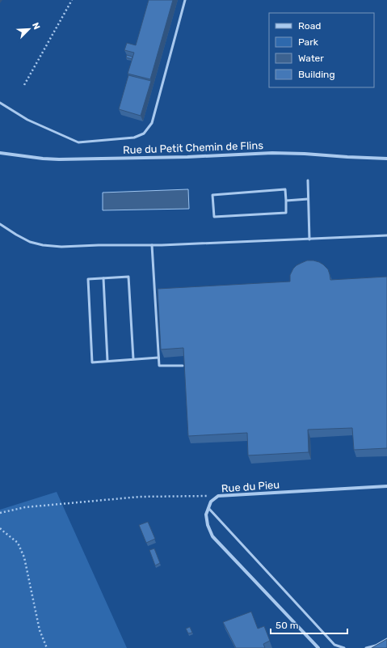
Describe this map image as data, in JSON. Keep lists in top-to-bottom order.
{
  "streets": {
    "street": ["Rue du Petit Chemin de Flins", "Rue du Pieu"]
  },
  "legend": [
    "Road",
    "Park",
    "Water",
    "Building"
  ],
  "scale_bar": "50 m",
  "north": "top right"
}
